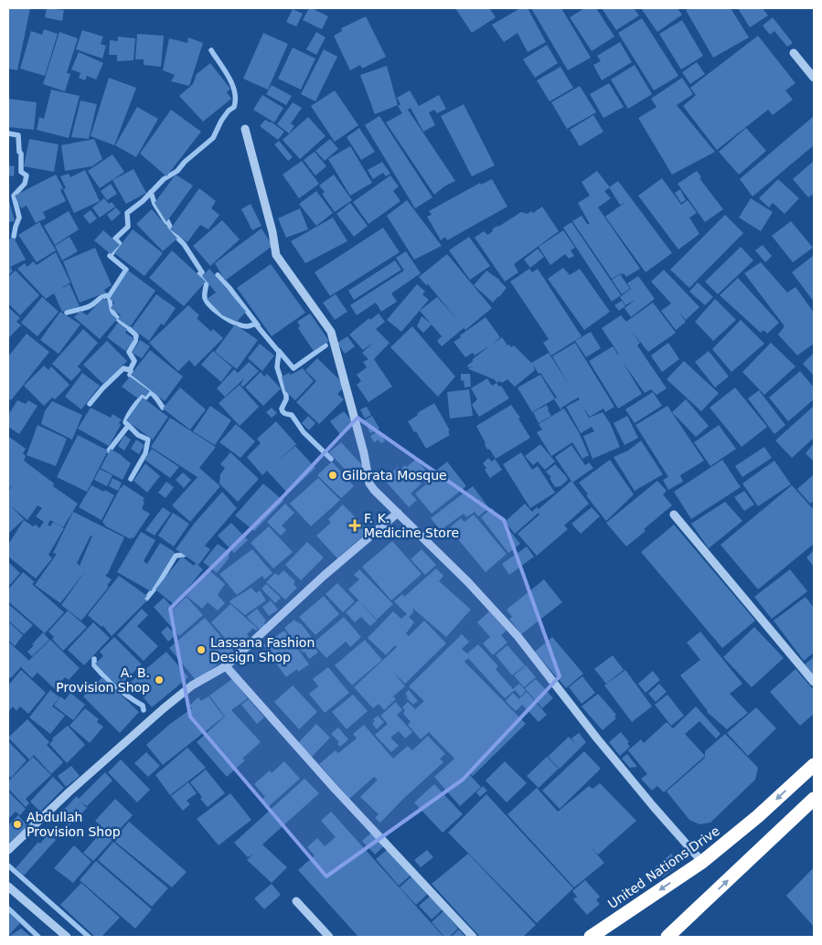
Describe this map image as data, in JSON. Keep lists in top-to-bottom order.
{
  "streets": {
    "highway": ["United Nations Drive"]
  },
  "places": {
    "other": [
      "Gilbrata Mosque",
      "Lassana Fashion Design Shop",
      "A. B. Provision Shop",
      "Abdullah Provision Shop"
    ],
    "health": ["F. K. Medicine Store"]
  }
}
